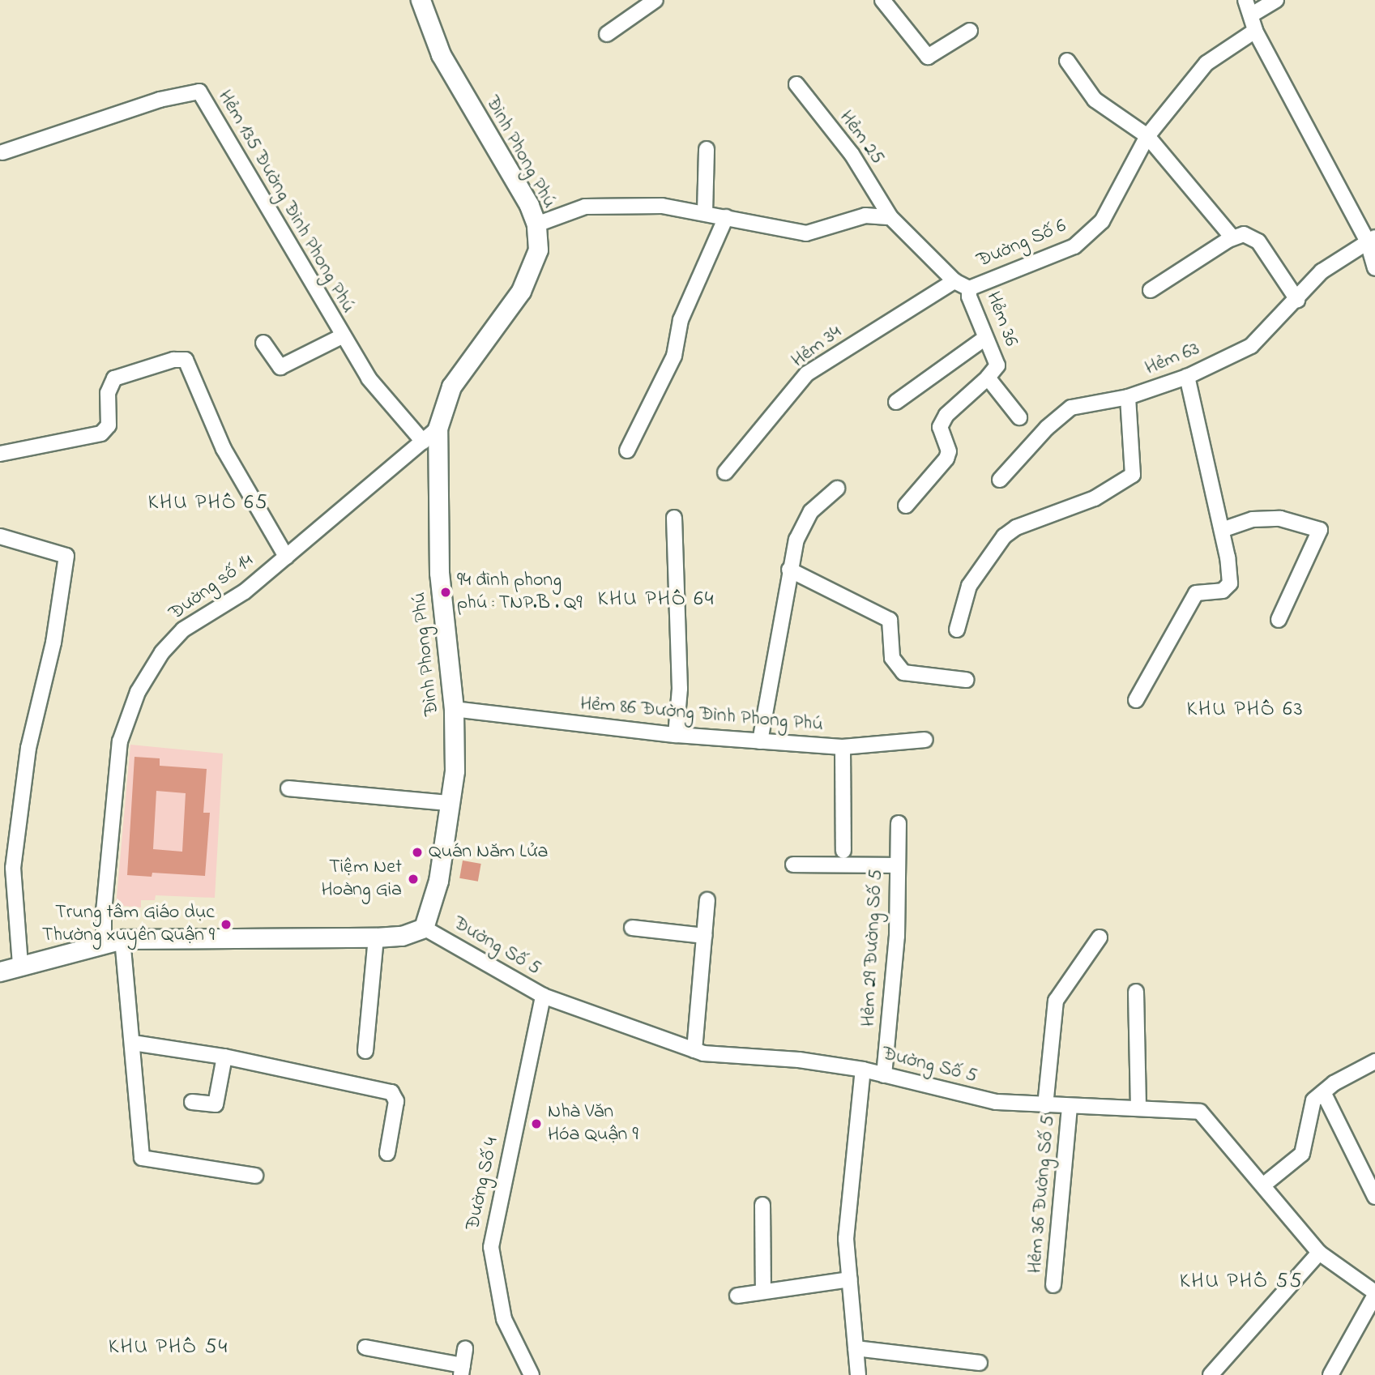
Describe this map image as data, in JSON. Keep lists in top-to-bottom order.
{
  "streets": {
    "street": [
      "Hẻm 25",
      "Đình Phong Phú",
      "Hẻm 135 Đường Đình Phong Phú",
      "Đường Số 6",
      "Hẻm 36",
      "Hẻm 34",
      "Hẻm 63",
      "Đường số 14",
      "Hẻm 86 Đường Đình Phong Phú",
      "Đường Số 5",
      "Hẻm 29 Đường Số 5",
      "Đường Số 4",
      "Hẻm 36 Đường Số 5"
    ]
  },
  "crossings": [
    ["Hẻm 25", "Đường Số 6"],
    ["Đình Phong Phú", "Đường số 14"],
    ["Đình Phong Phú", "Hẻm 86 Đường Đình Phong Phú"],
    ["Đình Phong Phú", "Đường Số 5"],
    ["Hẻm 135 Đường Đình Phong Phú", "Đường số 14"],
    ["Đường Số 6", "Hẻm 36"],
    ["Đường Số 6", "Hẻm 34"],
    ["Đường Số 5", "Hẻm 29 Đường Số 5"],
    ["Đường Số 5", "Đường Số 4"],
    ["Đường Số 5", "Hẻm 36 Đường Số 5"]
  ],
  "districts": [
    "KHU PHỐ 65",
    "KHU PHỐ 64",
    "KHU PHỐ 63",
    "KHU PHỐ 55",
    "KHU PHỐ 54"
  ],
  "places": [
    "94 đình phong phú : TNP.B . Q9",
    "Quán Năm Lửa",
    "Tiệm Net Hoàng Gia",
    "Trung tâm Giáo dục Thường xuyên Quận 9",
    "Nhà Văn Hóa Quận 9"
  ]
}
